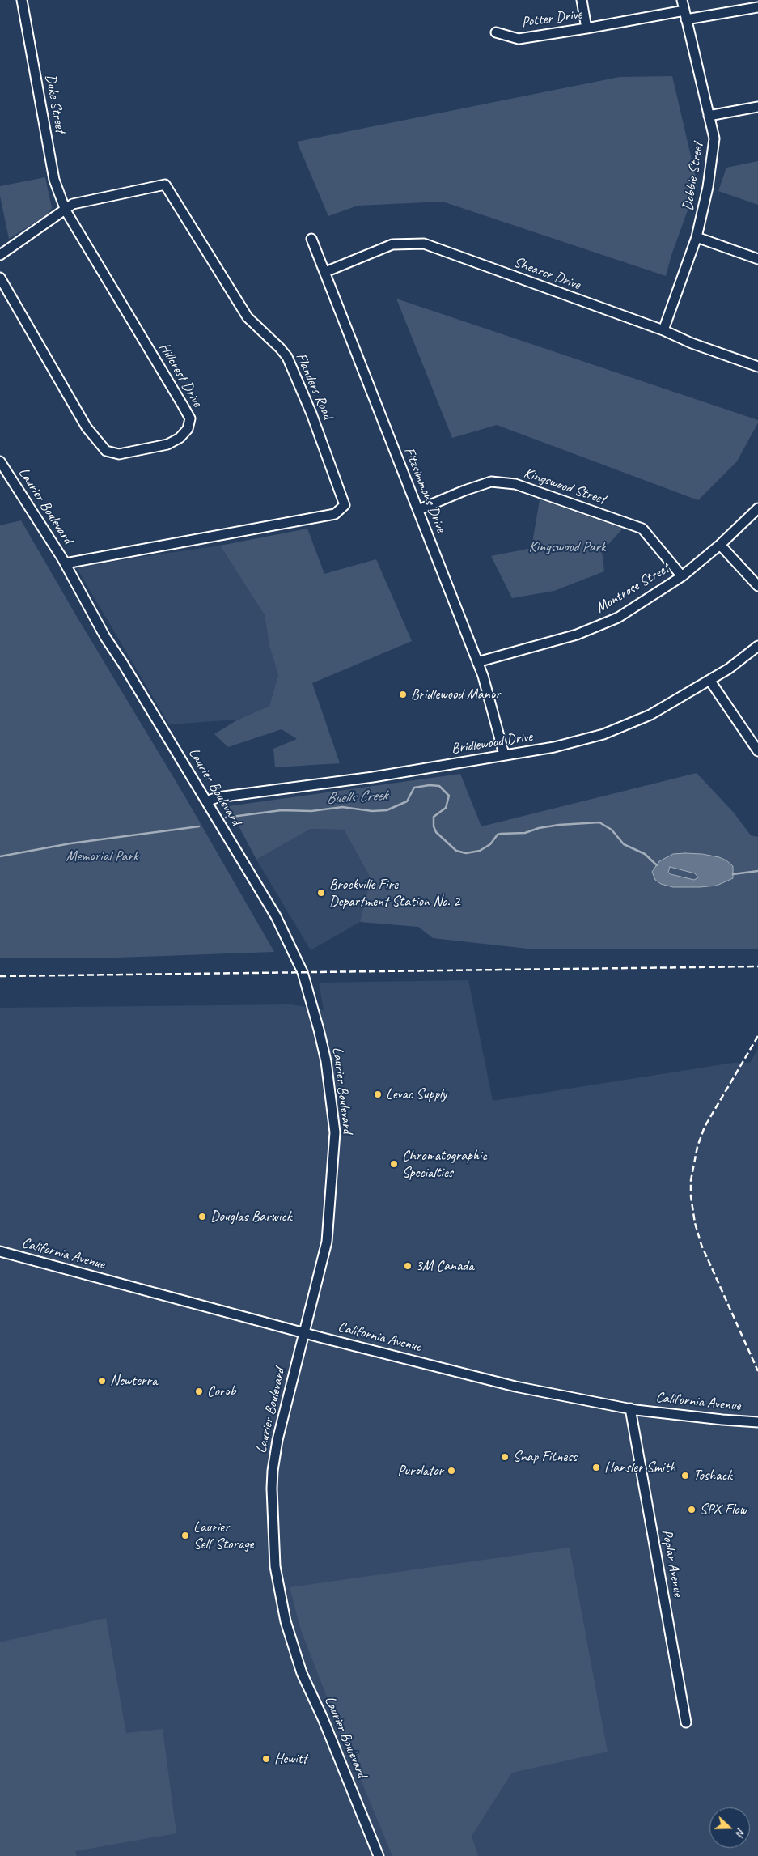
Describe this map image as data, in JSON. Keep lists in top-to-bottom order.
{
  "streets": {
    "street": [
      "Potter Drive",
      "Duke Street",
      "Dobbie Street",
      "Shearer Drive",
      "Hillcrest Drive",
      "Flanders Road",
      "Kingswood Street",
      "Fitzsimmons Drive",
      "Laurier Boulevard",
      "Montrose Street",
      "Bridlewood Drive",
      "California Avenue",
      "Poplar Avenue"
    ]
  },
  "crossings": [
    ["Potter Drive", "Dobbie Street"],
    ["Duke Street", "Hillcrest Drive"],
    ["Duke Street", "Flanders Road"],
    ["Dobbie Street", "Shearer Drive"],
    ["Shearer Drive", "Fitzsimmons Drive"],
    ["Hillcrest Drive", "Flanders Road"],
    ["Flanders Road", "Laurier Boulevard"],
    ["Kingswood Street", "Fitzsimmons Drive"],
    ["Kingswood Street", "Montrose Street"],
    ["Fitzsimmons Drive", "Montrose Street"],
    ["Fitzsimmons Drive", "Bridlewood Drive"],
    ["Laurier Boulevard", "Bridlewood Drive"],
    ["Laurier Boulevard", "California Avenue"],
    ["California Avenue", "Poplar Avenue"]
  ],
  "water": ["Buells Creek"],
  "parks": ["Kingswood Park", "Memorial Park"],
  "places": [
    "Bridlewood Manor",
    "Brockville Fire Department Station No. 2",
    "Levac Supply",
    "Chromatographic Specialties",
    "Douglas Barwick",
    "3M Canada",
    "Newterra",
    "Corob",
    "Snap Fitness",
    "Hansler Smith",
    "Purolator",
    "Toshack",
    "SPX Flow",
    "Laurier Self Storage",
    "Hewitt"
  ],
  "north": "right"
}
